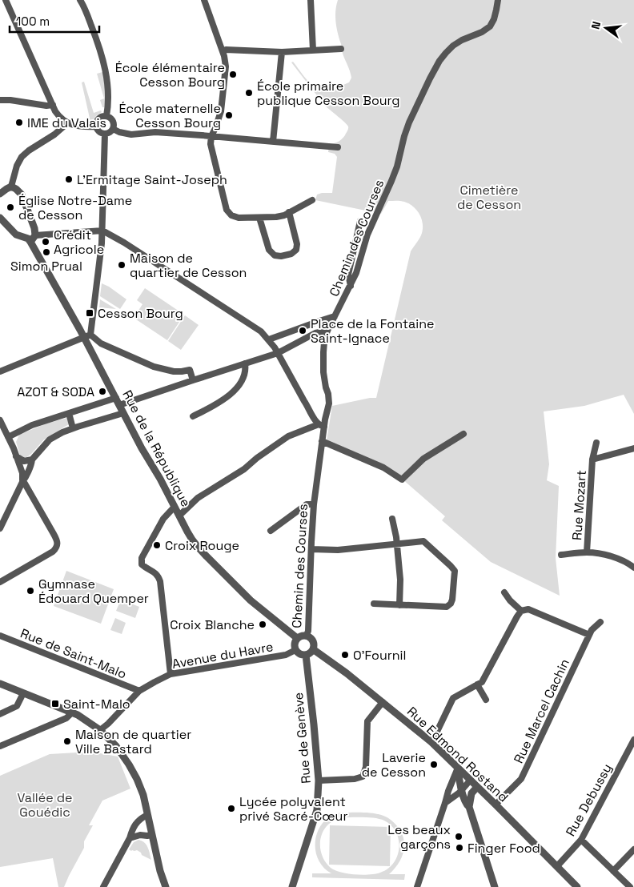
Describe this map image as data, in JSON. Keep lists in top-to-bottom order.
{
  "streets": {
    "street": [
      "Chemin des Courses",
      "Rue de la République",
      "Rue Mozart",
      "Rue de Saint-Malo",
      "Avenue du Havre",
      "Rue Marcel Cachin",
      "Rue de Genève",
      "Rue Edmond Rostand",
      "Rue Debussy"
    ]
  },
  "crossings": [
    ["Chemin des Courses", "Rue de la République"],
    ["Chemin des Courses", "Avenue du Havre"],
    ["Chemin des Courses", "Rue de Genève"],
    ["Chemin des Courses", "Rue Edmond Rostand"],
    ["Rue de la République", "Avenue du Havre"],
    ["Rue de la République", "Rue de Genève"],
    ["Rue de la République", "Rue Edmond Rostand"],
    ["Rue de Saint-Malo", "Avenue du Havre"],
    ["Avenue du Havre", "Rue de Genève"],
    ["Avenue du Havre", "Rue Edmond Rostand"],
    ["Rue Marcel Cachin", "Rue Edmond Rostand"],
    ["Rue de Genève", "Rue Edmond Rostand"],
    ["Rue Edmond Rostand", "Rue Debussy"]
  ],
  "parks": ["Cimetière de Cesson", "Vallée de Gouédic"],
  "places": {
    "other": [
      "École élémentaire Cesson Bourg",
      "École primaire publique Cesson Bourg",
      "École maternelle Cesson Bourg",
      "IME du Valais",
      "L'Ermitage Saint-Joseph",
      "Église Notre-Dame de Cesson",
      "Crédit Agricole",
      "Simon Prual",
      "Maison de quartier de Cesson",
      "Place de la Fontaine Saint-Ignace",
      "AZOT & SODA",
      "Croix Rouge",
      "Gymnase Édouard Quemper",
      "Croix Blanche",
      "O'Fournil",
      "Maison de quartier Ville Bastard",
      "Laverie de Cesson",
      "Lycée polyvalent privé Sacré-Cœur",
      "Les beaux garçons",
      "Finger Food"
    ],
    "transit": ["Cesson Bourg", "Saint-Malo"]
  },
  "scale_bar": "100 m",
  "north": "left"
}
